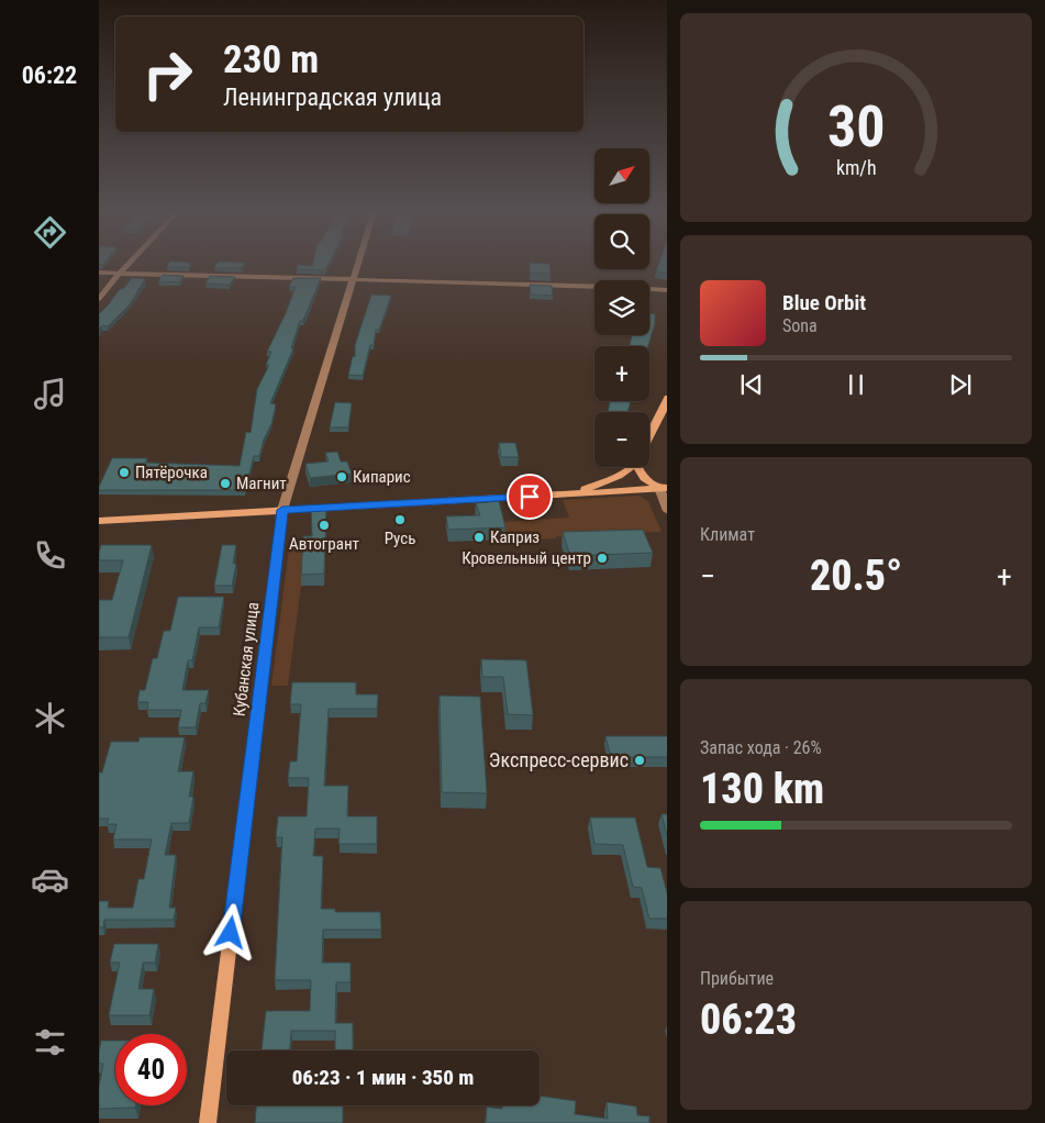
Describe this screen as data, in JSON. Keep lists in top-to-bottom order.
{
  "streets": {
    "street": ["Кубанская улица"]
  },
  "places": [
    "Пятёрочка",
    "Кипарис",
    "Магнит",
    "Русь",
    "Автогрант",
    "Каприз",
    "Кровельный центр",
    "Экспресс-сервис"
  ],
  "north": "top right",
  "page": {
    "tabs": "06:22",
    "turn": ["230 m", "Ленинградская улица"],
    "map_buttons": ["+", "−"],
    "song": ["Blue Orbit", "Sona"],
    "tile": [
      "Климат",
      ["Запас хода · 26%", "130 km"],
      ["Прибытие", "06:23"]
    ],
    "heat": ["−", "20.5°", "+"],
    "limit": "40",
    "trip": "06:23 · 1 мин · 350 m",
    "gauge": ["30", "km/h"]
  }
}
